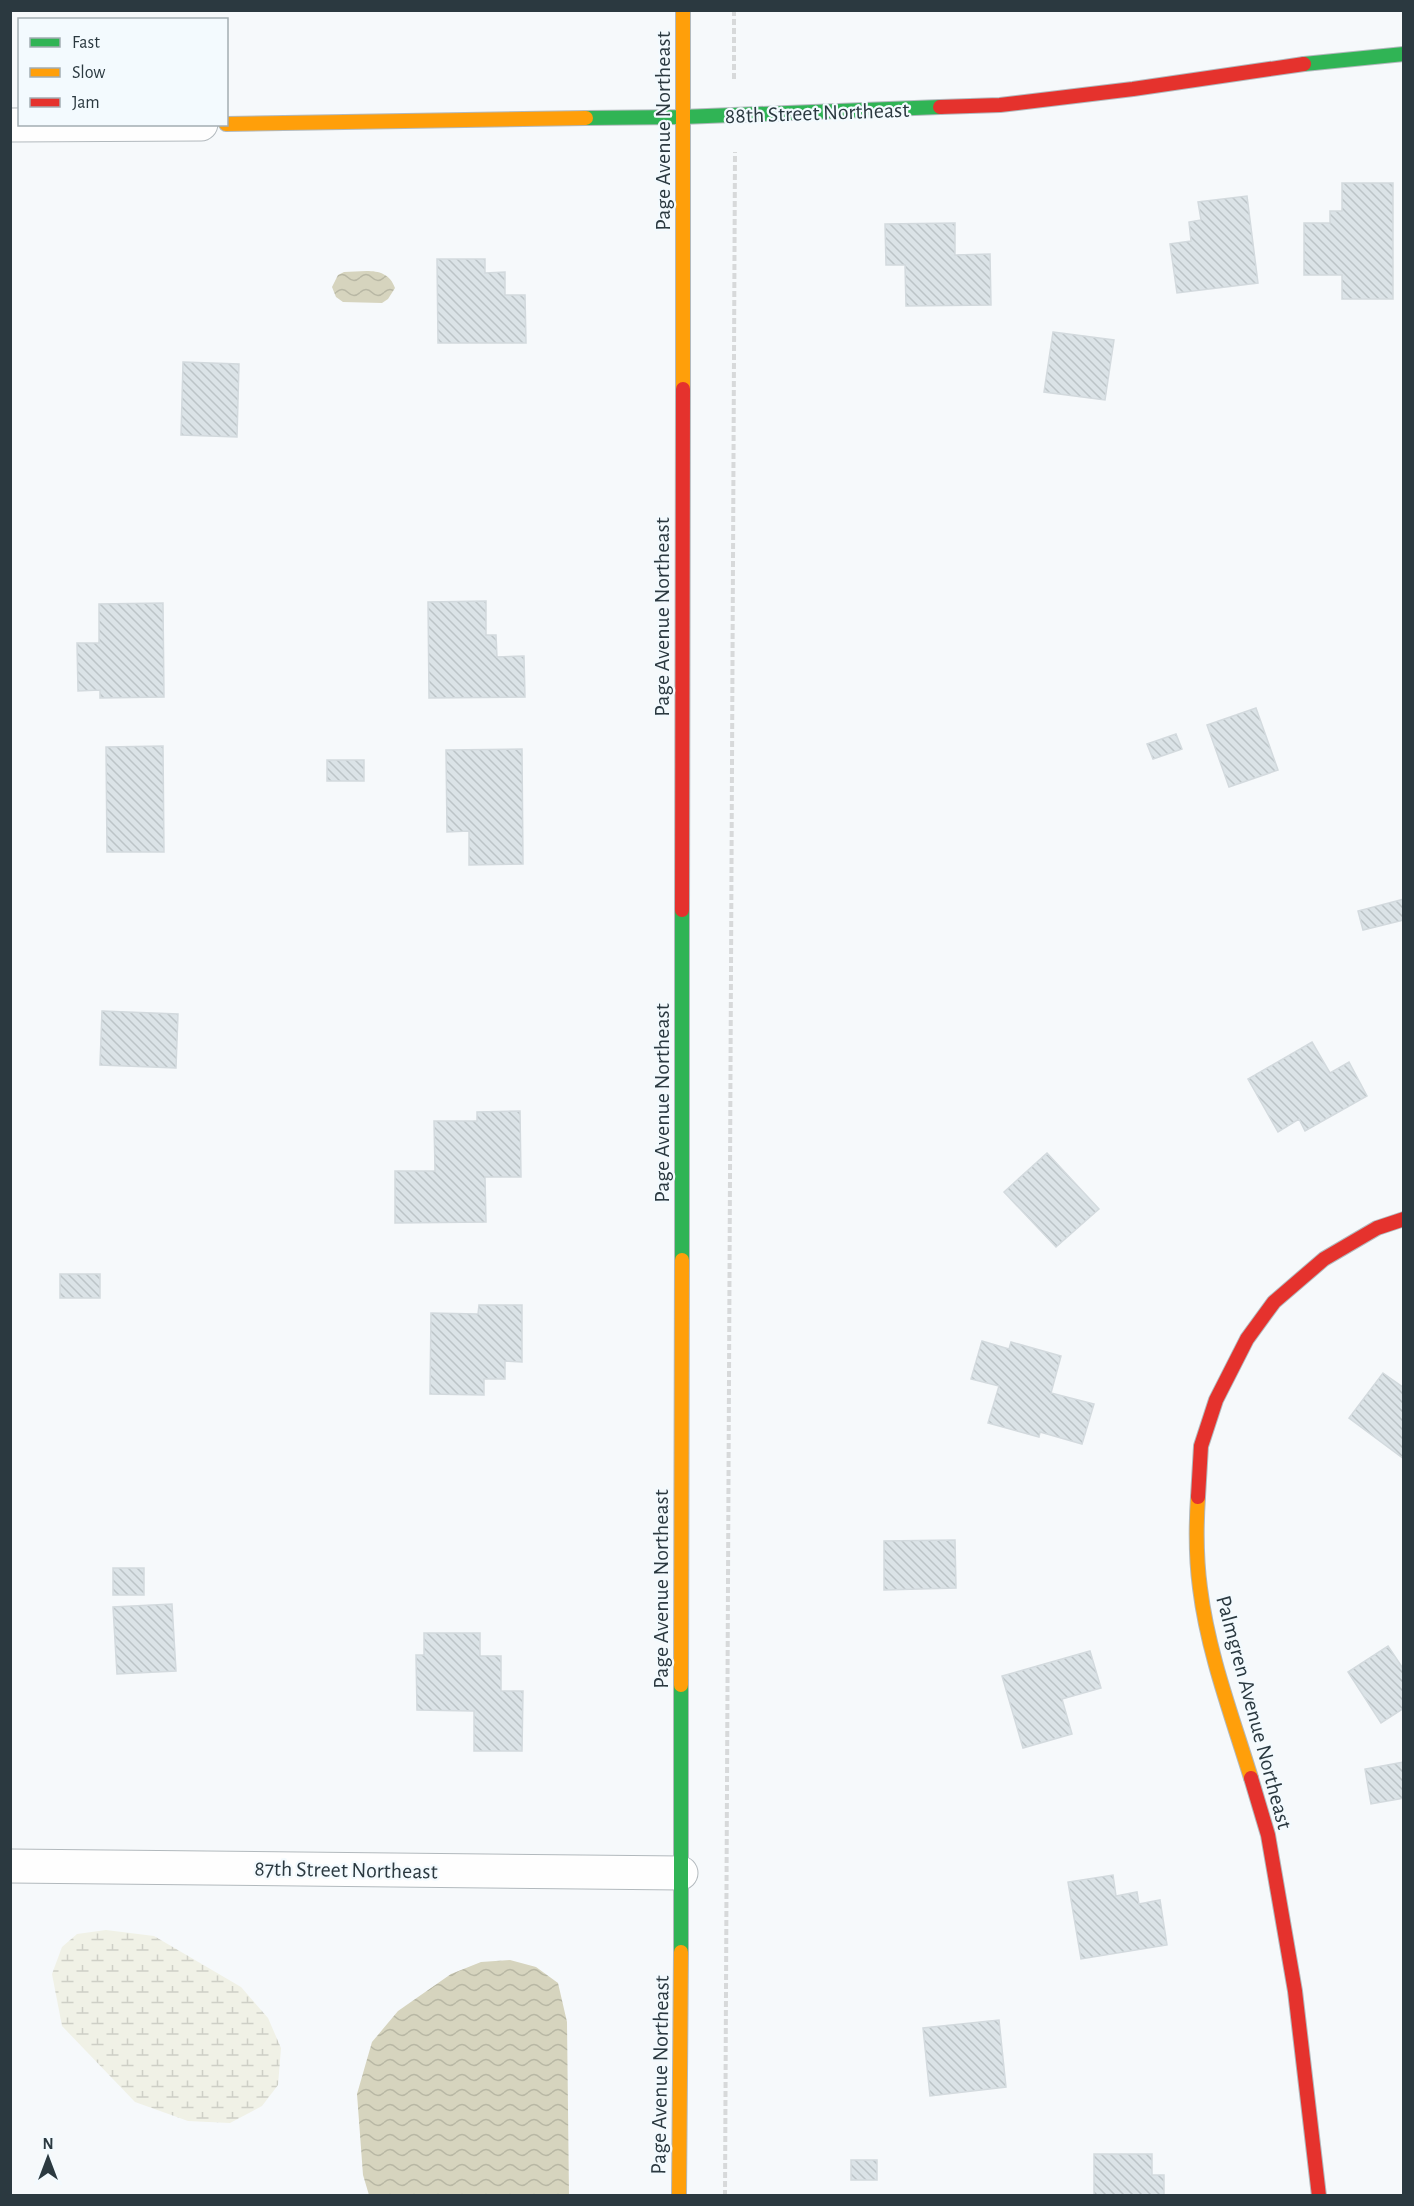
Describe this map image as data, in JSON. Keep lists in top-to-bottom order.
{
  "streets": {
    "street": [
      "88th Street Northeast",
      "Page Avenue Northeast",
      "Palmgren Avenue Northeast",
      "87th Street Northeast"
    ]
  },
  "crossings": [
    ["88th Street Northeast", "Page Avenue Northeast"],
    ["Page Avenue Northeast", "87th Street Northeast"]
  ],
  "legend": ["Fast", "Slow", "Jam"],
  "north": "top"
}
